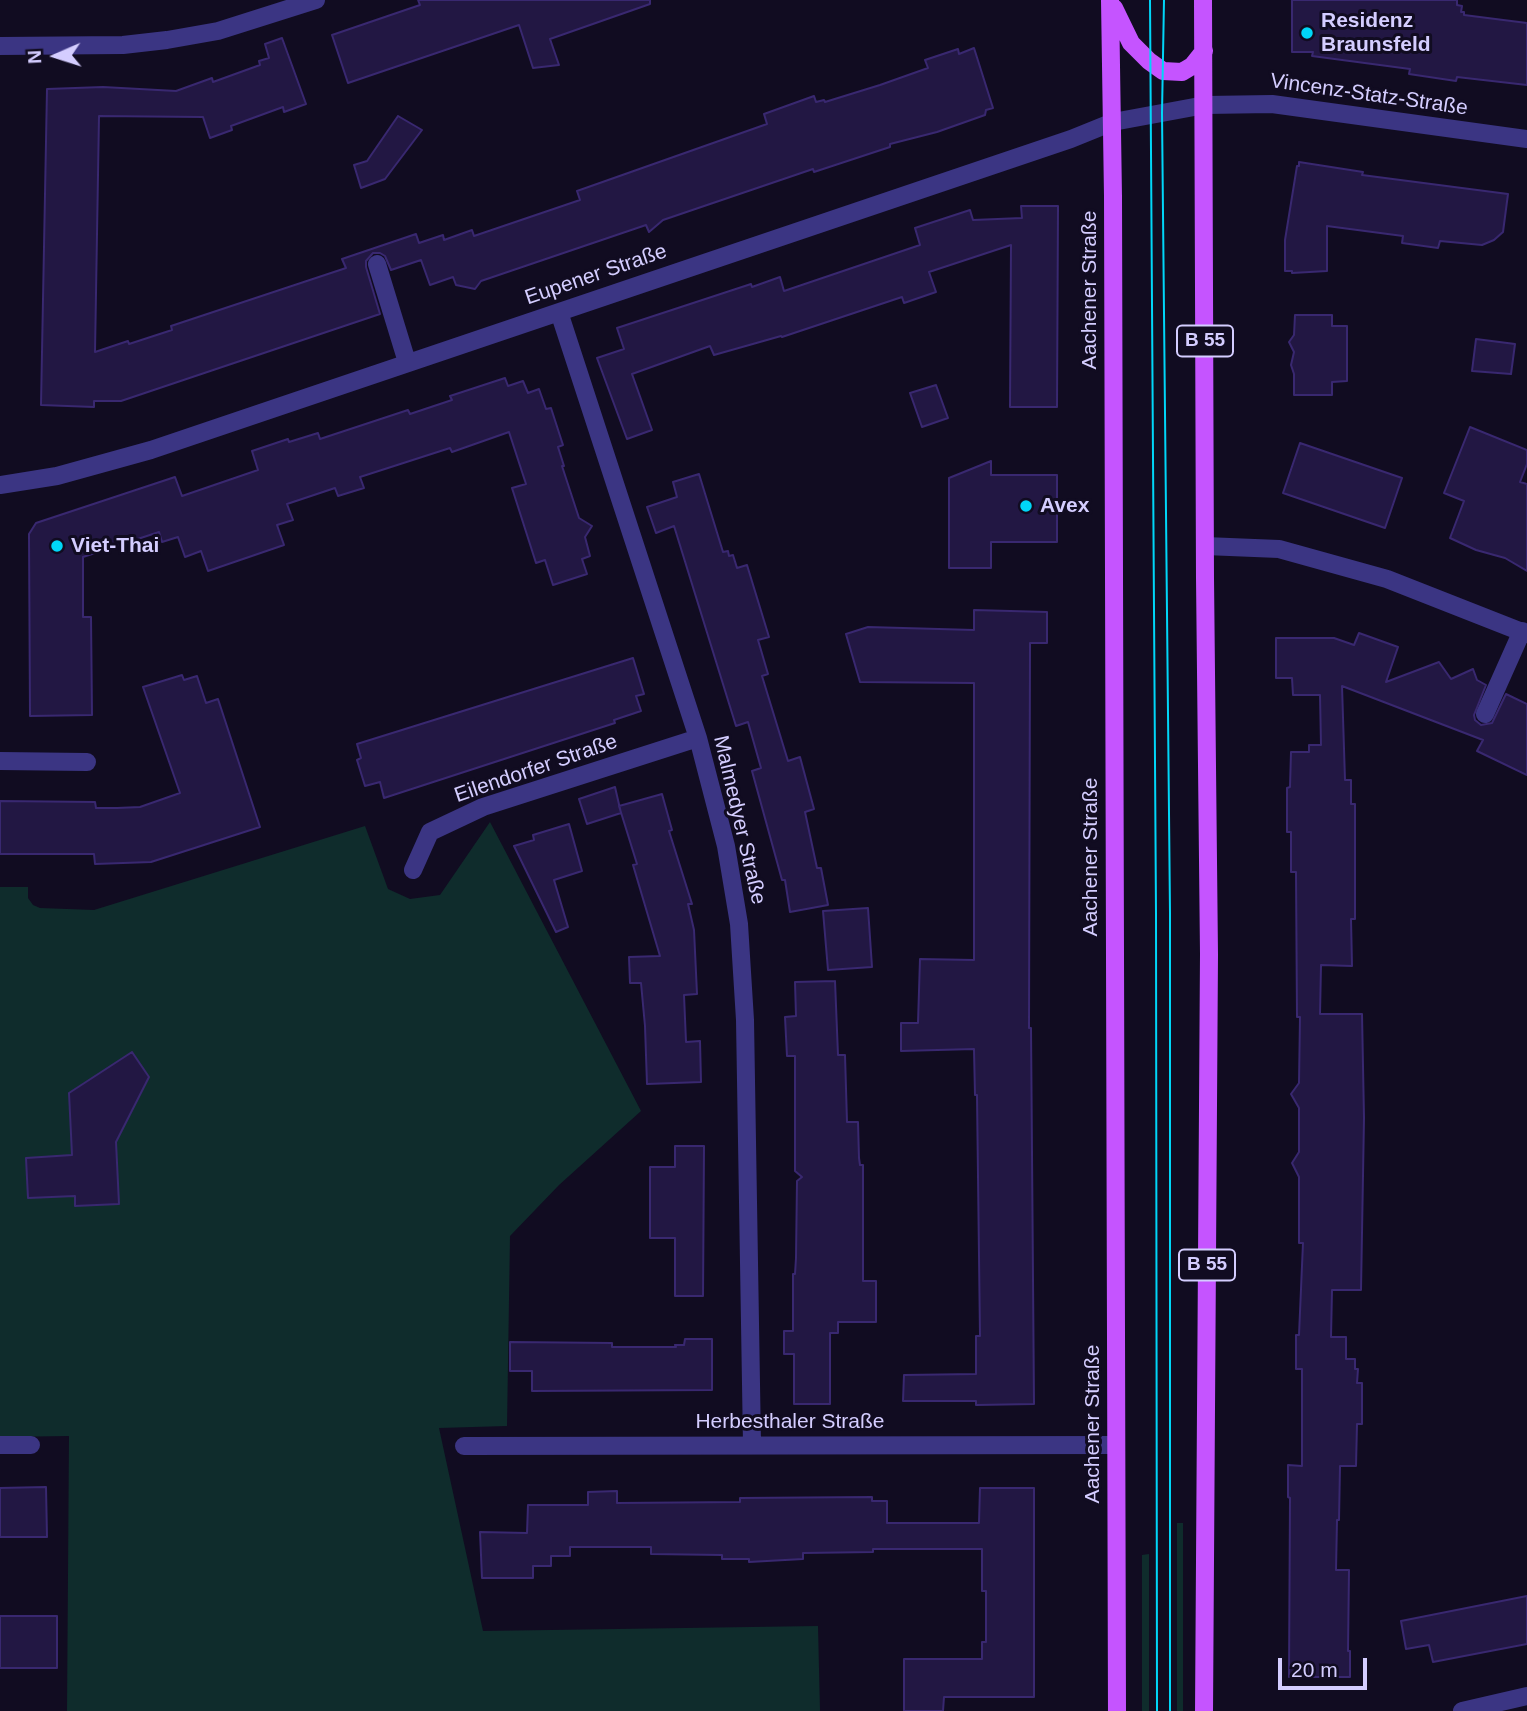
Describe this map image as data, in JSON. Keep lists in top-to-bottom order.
{
  "streets": {
    "main road": ["Aachener Straße", "B 55"],
    "street": [
      "Vincenz-Statz-Straße",
      "Eupener Straße",
      "Eilendorfer Straße",
      "Malmedyer Straße",
      "Herbesthaler Straße"
    ]
  },
  "crossings": [
    ["Vincenz-Statz-Straße", "Eupener Straße"],
    ["Vincenz-Statz-Straße", "B 55"],
    ["Eupener Straße", "Aachener Straße"],
    ["Eupener Straße", "B 55"],
    ["Eupener Straße", "Malmedyer Straße"],
    ["Aachener Straße", "B 55"],
    ["Aachener Straße", "Herbesthaler Straße"],
    ["Eilendorfer Straße", "Malmedyer Straße"],
    ["Malmedyer Straße", "Herbesthaler Straße"]
  ],
  "places": ["Residenz Braunsfeld", "Avex", "Viet-Thai"],
  "scale_bar": "20 m",
  "north": "left"
}
